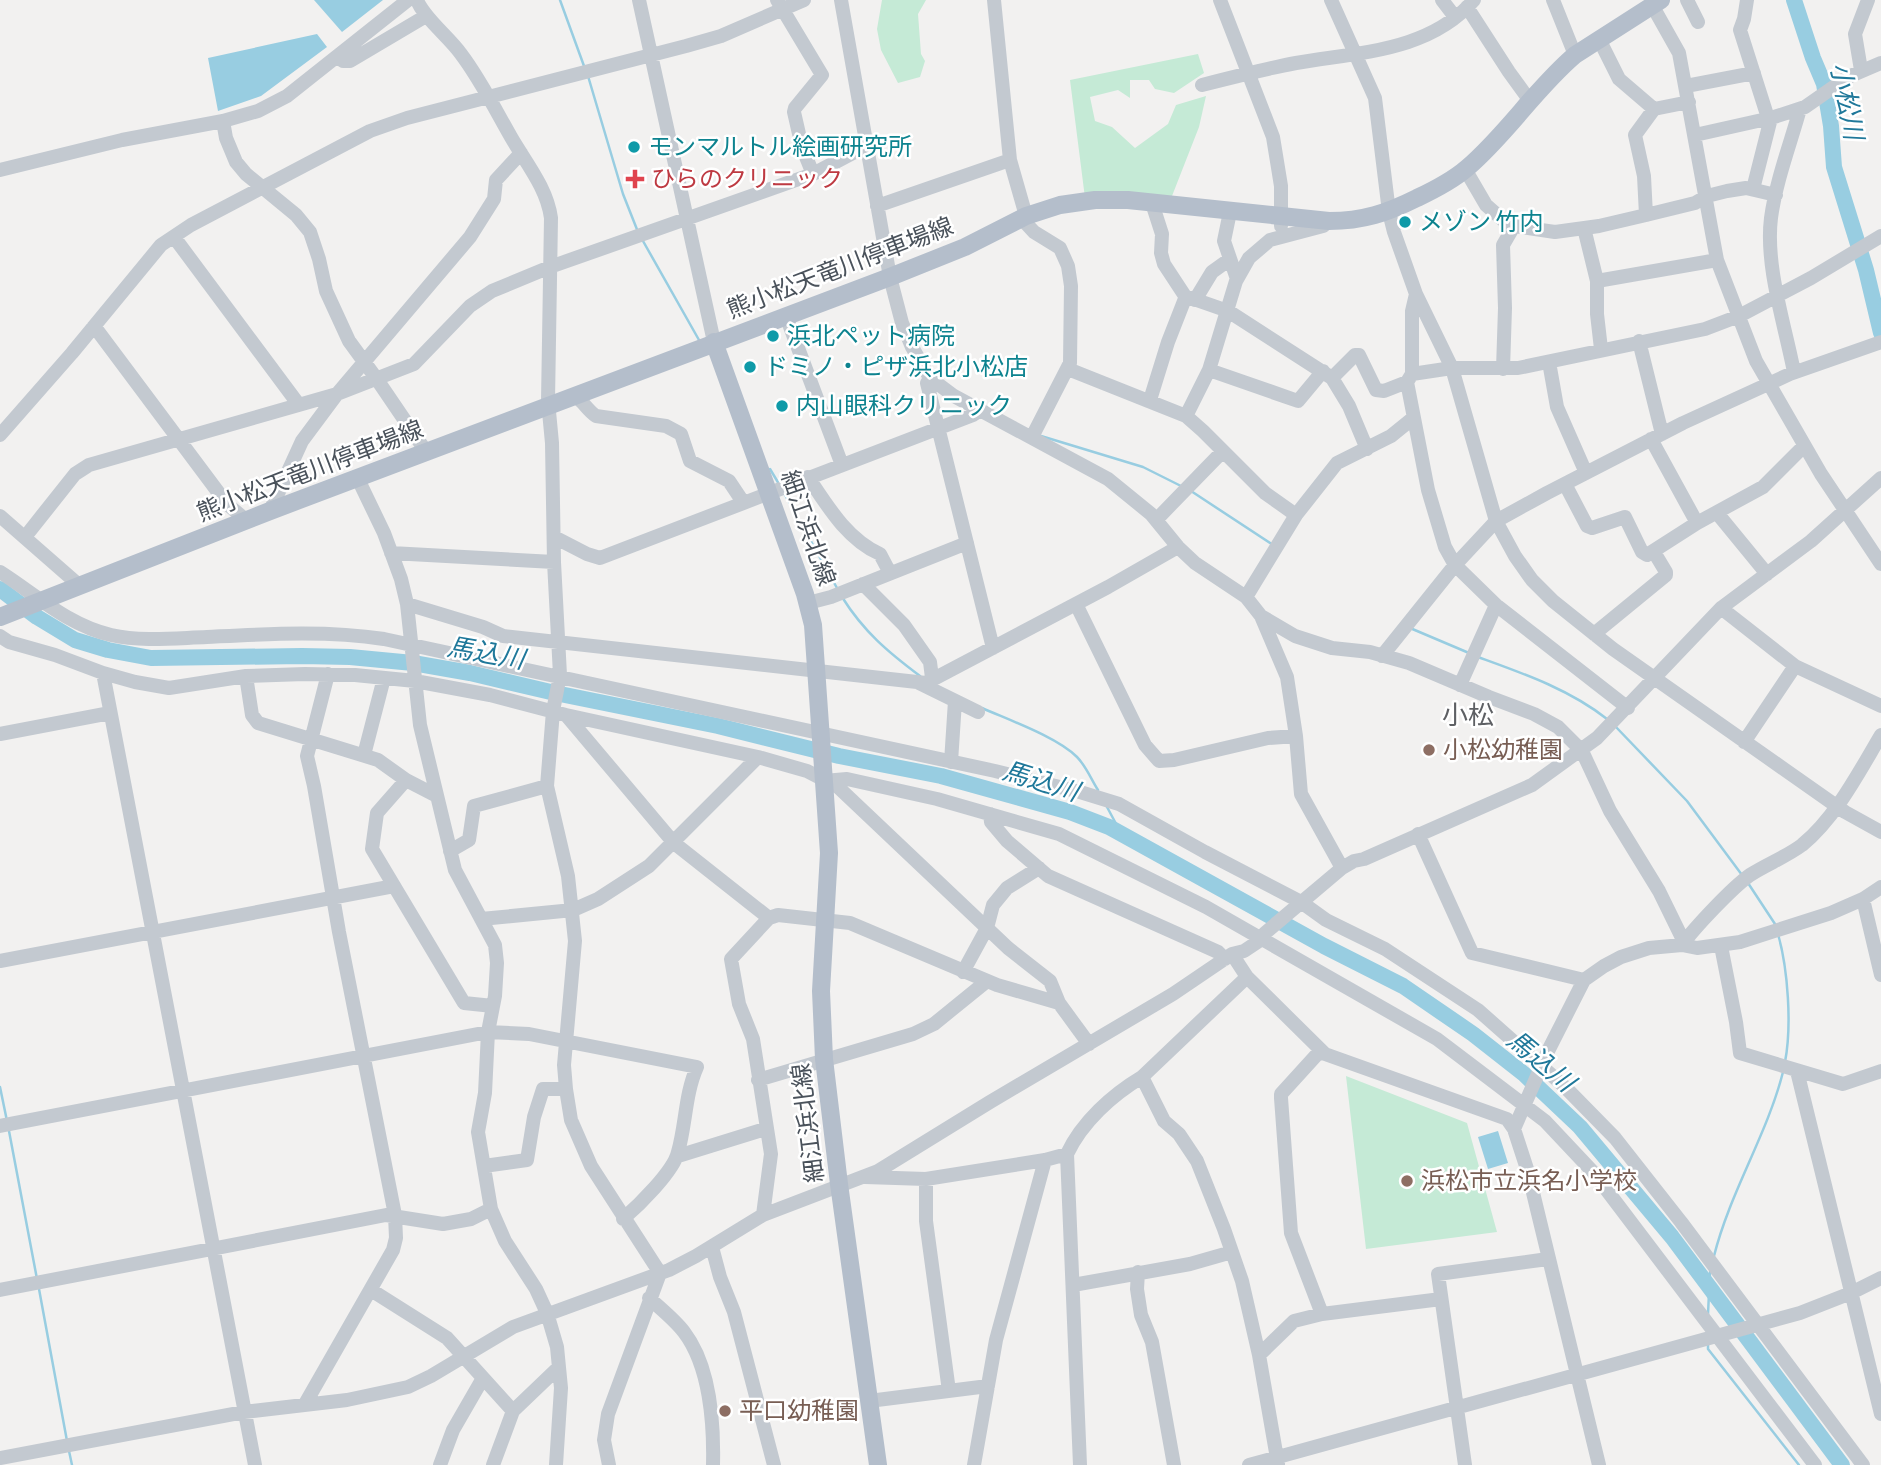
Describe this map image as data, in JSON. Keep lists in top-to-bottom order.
{
  "streets": {
    "main road": ["熊小松天竜川停車場線", "細江浜北線"]
  },
  "crossings": [
    ["熊小松天竜川停車場線", "細江浜北線"]
  ],
  "districts": ["小松"],
  "water": ["小松川", "馬込川"],
  "places": {
    "other": [
      "モンマルトル絵画研究所",
      "メゾン 竹内",
      "浜北ペット病院",
      "ドミノ・ピザ浜北小松店",
      "内山眼科クリニック",
      "小松幼稚園",
      "浜松市立浜名小学校",
      "平口幼稚園"
    ],
    "health": ["ひらのクリニック"]
  }
}
